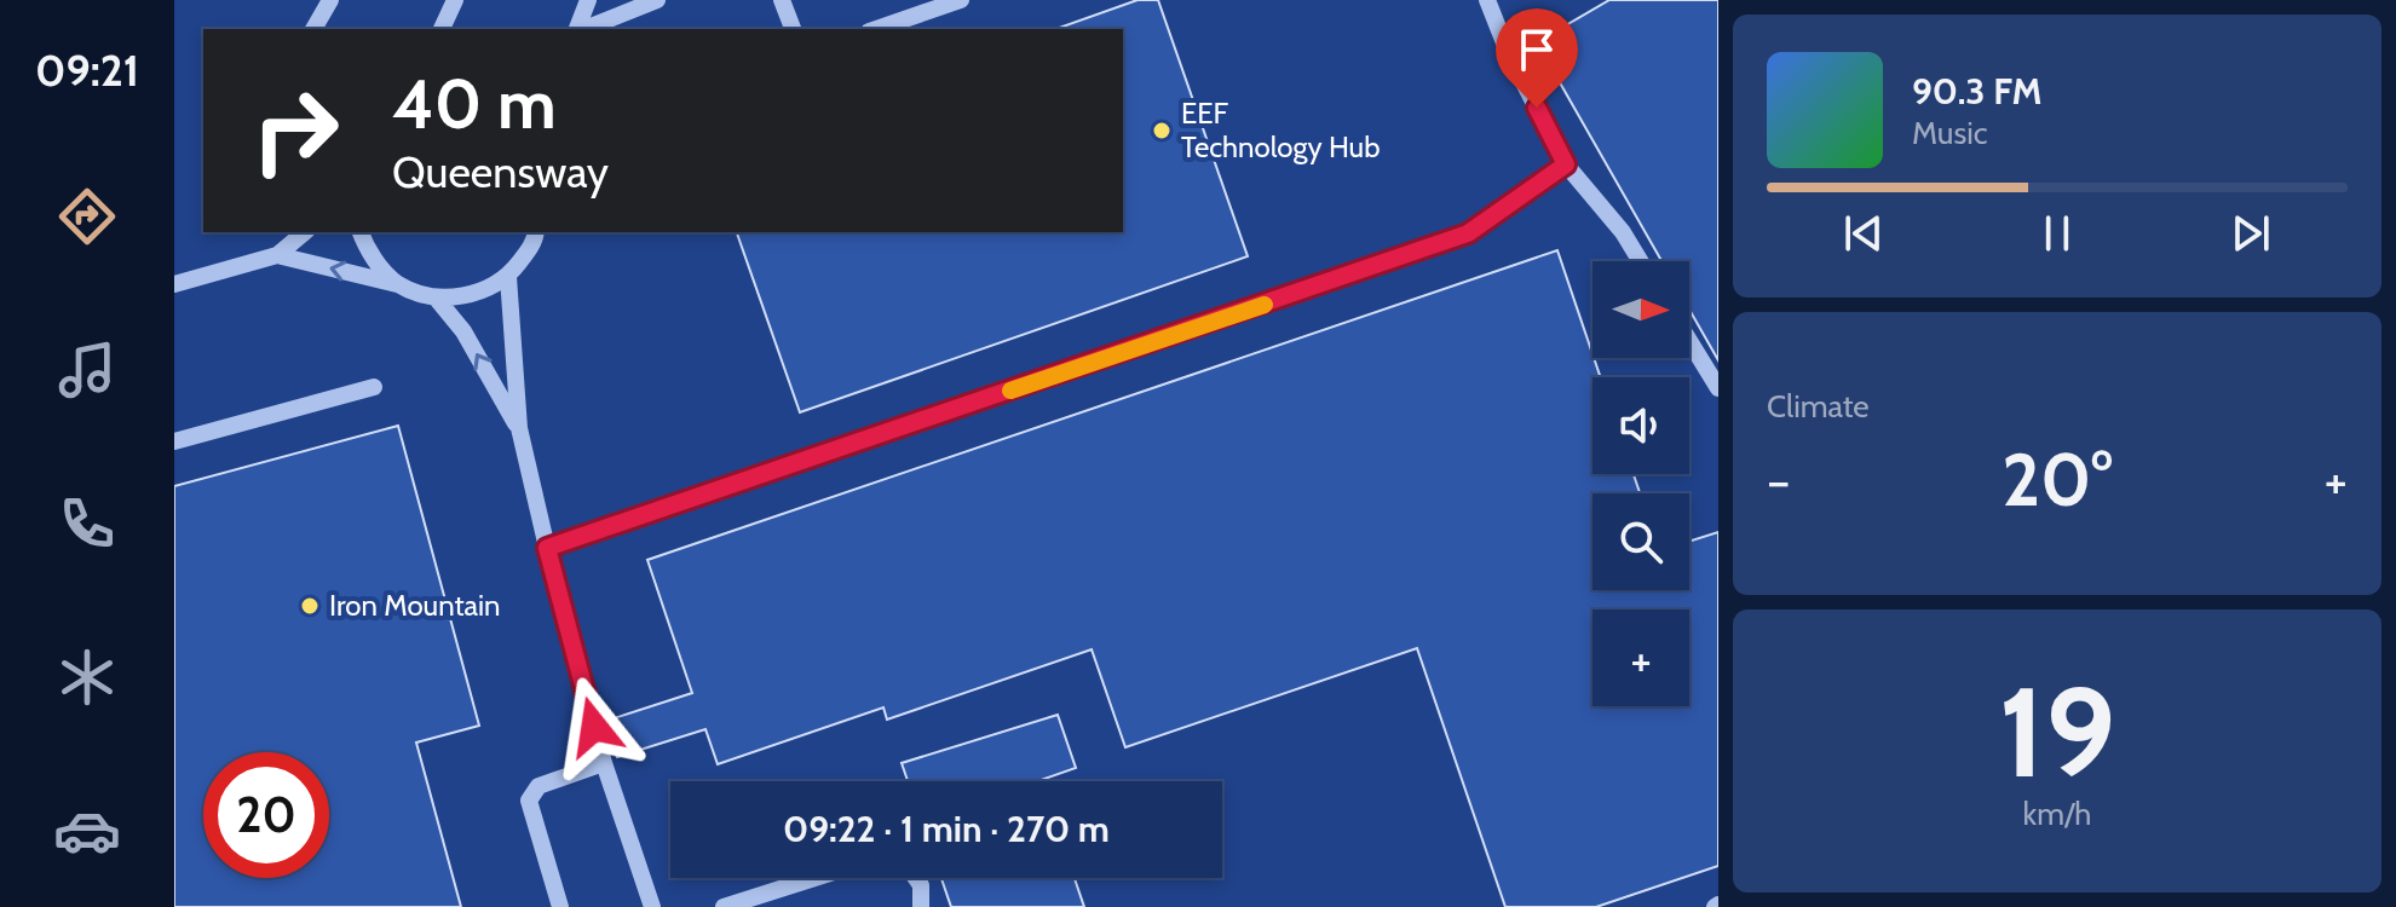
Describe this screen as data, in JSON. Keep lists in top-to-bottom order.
{
  "places": ["EEF Technology Hub", "Iron Mountain"],
  "north": "right",
  "page": {
    "tabs": "09:21",
    "turn": ["40 m", "Queensway"],
    "song": ["90.3 FM", "Music"],
    "map_buttons": "+",
    "tile": [
      "Climate",
      ["19", "km/h"]
    ],
    "heat": ["−", "20°", "+"],
    "limit": "20",
    "trip": "09:22 · 1 min · 270 m"
  }
}
